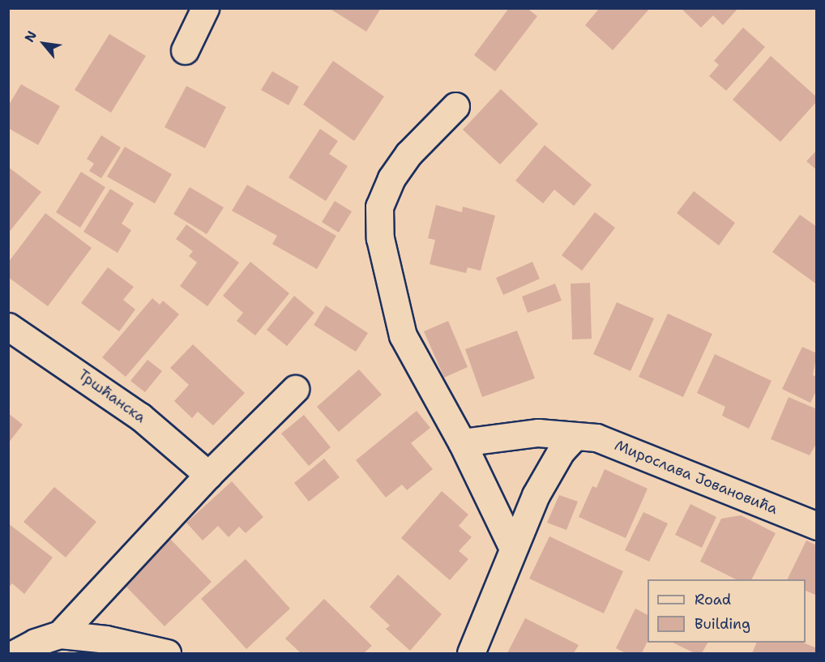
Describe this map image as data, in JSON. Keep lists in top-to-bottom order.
{
  "streets": {
    "street": ["Тршћанска", "Мирослава Јовановића"]
  },
  "legend": ["Road", "Building"],
  "north": "top left"
}
